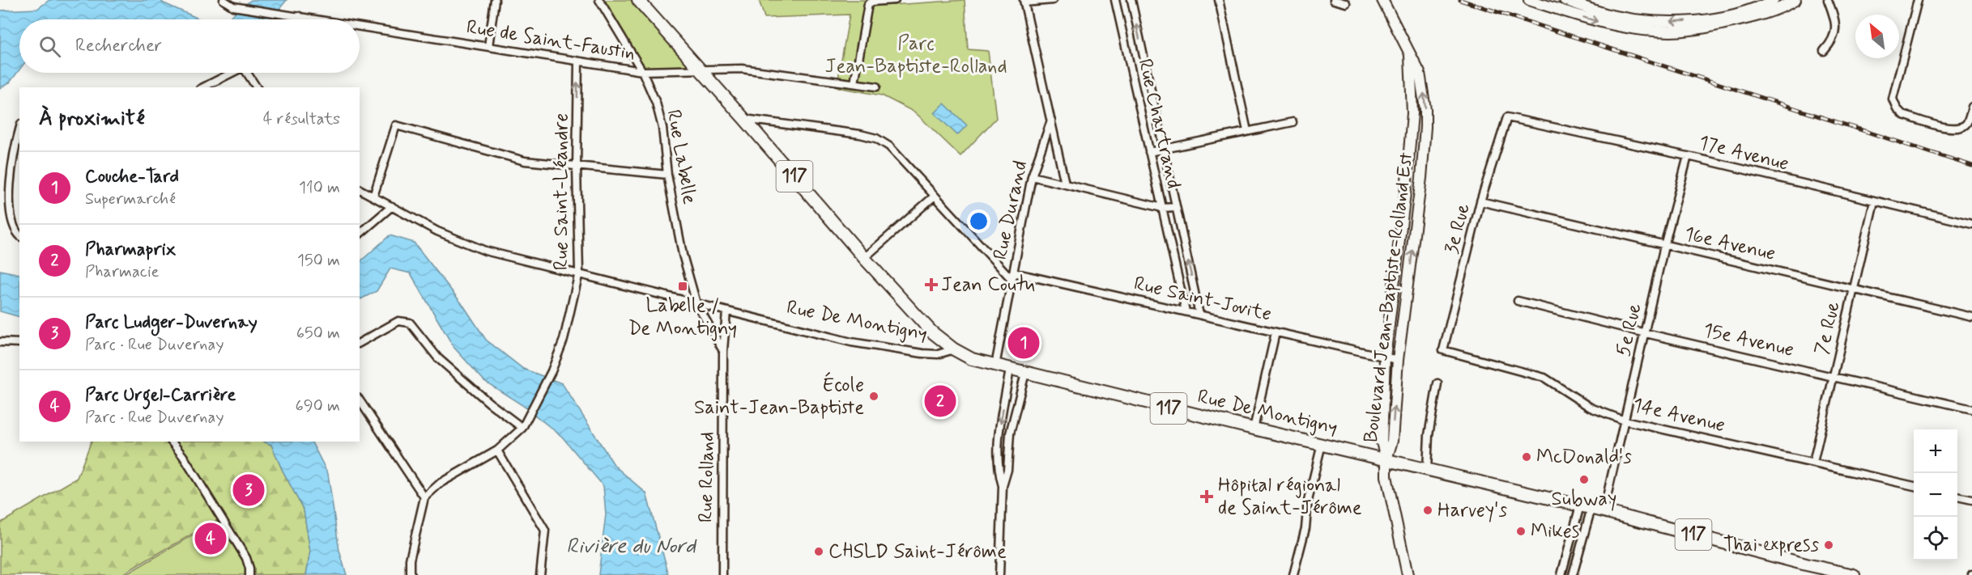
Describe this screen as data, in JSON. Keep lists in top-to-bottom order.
{
  "streets": {
    "main road": ["117", "Rue De Montigny"],
    "street": [
      "Rue de Saint-Faustin",
      "Rue Chartrand",
      "17e Avenue",
      "Rue Labelle",
      "Rue Saint-Léandre",
      "Rue Durand",
      "3e Rue",
      "16e Avenue",
      "Boulevard Jean-Baptiste-Rolland Est",
      "Rue Saint-Jovite",
      "7e Rue",
      "5e Rue",
      "15e Avenue",
      "14e Avenue",
      "Rue Rolland"
    ]
  },
  "crossings": [
    ["Rue de Saint-Faustin", "Rue Labelle"],
    ["Rue de Saint-Faustin", "117"],
    ["Rue de Saint-Faustin", "Rue Saint-Léandre"],
    ["Rue Chartrand", "Rue Saint-Jovite"],
    ["17e Avenue", "3e Rue"],
    ["17e Avenue", "7e Rue"],
    ["17e Avenue", "5e Rue"],
    ["Rue Labelle", "Rue De Montigny"],
    ["Rue Labelle", "Rue Rolland"],
    ["117", "Boulevard Jean-Baptiste-Rolland Est"],
    ["117", "Rue De Montigny"],
    ["117", "5e Rue"],
    ["Rue Saint-Léandre", "Rue De Montigny"],
    ["Rue Durand", "Rue Saint-Jovite"],
    ["Rue Durand", "Rue De Montigny"],
    ["3e Rue", "16e Avenue"],
    ["3e Rue", "14e Avenue"],
    ["16e Avenue", "7e Rue"],
    ["16e Avenue", "5e Rue"],
    ["Boulevard Jean-Baptiste-Rolland Est", "Rue Saint-Jovite"],
    ["Boulevard Jean-Baptiste-Rolland Est", "Rue De Montigny"],
    ["Rue De Montigny", "Rue Rolland"],
    ["7e Rue", "15e Avenue"],
    ["7e Rue", "14e Avenue"],
    ["5e Rue", "15e Avenue"],
    ["5e Rue", "14e Avenue"]
  ],
  "water": ["Rivière du Nord"],
  "parks": ["Parc Jean-Baptiste-Rolland"],
  "places": {
    "health": ["Jean Coutu", "Hôpital régional de Saint-Jérôme"],
    "transit": ["Labelle / De Montigny"],
    "other": [
      "École Saint-Jean-Baptiste",
      "McDonald's",
      "Subway",
      "Harvey's",
      "Mikes",
      "Thai express",
      "CHSLD Saint-Jérôme"
    ]
  },
  "north": "top left",
  "page": {
    "search": "Rechercher",
    "heading": ["À proximité", "4 résultats"],
    "list": [
      {
        "mark": "1",
        "name": "Couche-Tard",
        "note": "Supermarché",
        "value": "110 m"
      },
      {
        "mark": "2",
        "name": "Pharmaprix",
        "note": "Pharmacie",
        "value": "150 m"
      },
      {
        "mark": "3",
        "name": "Parc Ludger-Duvernay",
        "note": "Parc · Rue Duvernay",
        "value": "650 m"
      },
      {
        "mark": "4",
        "name": "Parc Urgel-Carrière",
        "note": "Parc · Rue Duvernay",
        "value": "690 m"
      }
    ],
    "pins": [
      "1",
      "2",
      "3",
      "4"
    ],
    "map_buttons": ["+", "−"]
  }
}
